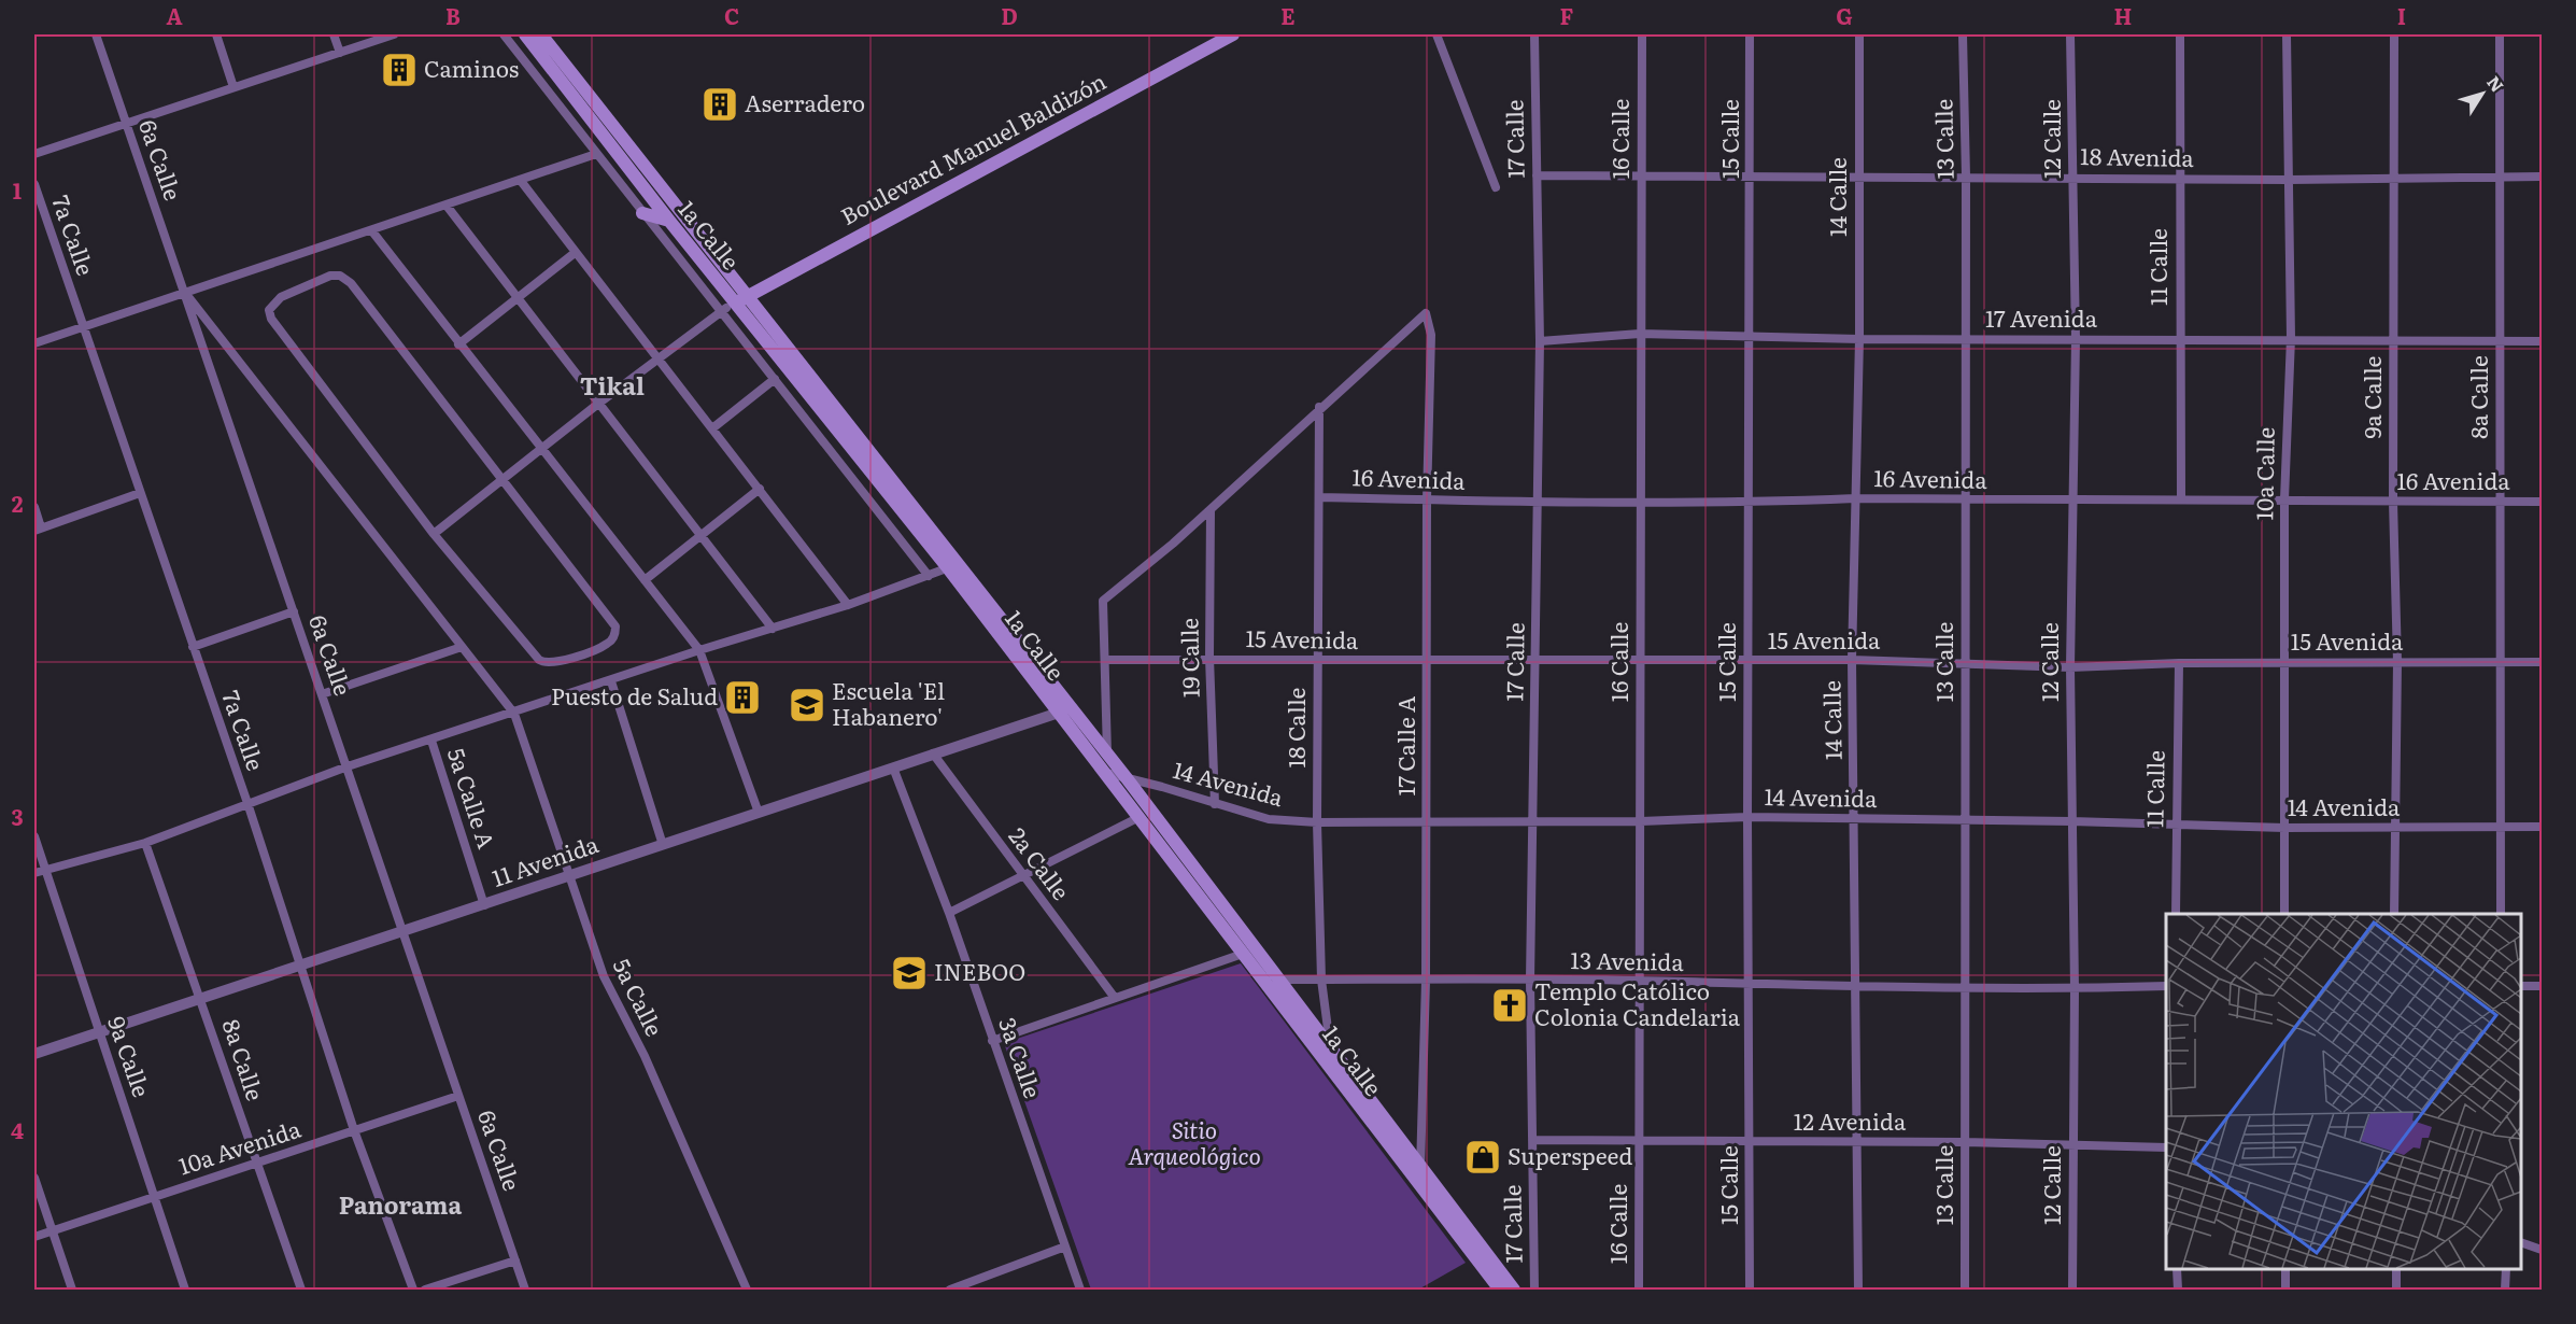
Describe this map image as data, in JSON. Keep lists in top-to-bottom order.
{
  "streets": {
    "main road": ["Boulevard Manuel Baldizón", "1a Calle"],
    "street": [
      "17 Calle",
      "16 Calle",
      "15 Calle",
      "13 Calle",
      "12 Calle",
      "18 Avenida",
      "6a Calle",
      "14 Calle",
      "7a Calle",
      "11 Calle",
      "17 Avenida",
      "9a Calle",
      "8a Calle",
      "10a Calle",
      "16 Avenida",
      "15 Avenida",
      "19 Calle",
      "18 Calle",
      "17 Calle A",
      "14 Avenida",
      "5a Calle A",
      "11 Avenida",
      "2a Calle",
      "13 Avenida",
      "5a Calle",
      "3a Calle",
      "12 Avenida",
      "10a Avenida"
    ]
  },
  "crossings": [
    ["17 Calle", "18 Avenida"],
    ["17 Calle", "17 Avenida"],
    ["17 Calle", "16 Avenida"],
    ["17 Calle", "15 Avenida"],
    ["17 Calle", "14 Avenida"],
    ["17 Calle", "13 Avenida"],
    ["17 Calle", "12 Avenida"],
    ["16 Calle", "18 Avenida"],
    ["16 Calle", "17 Avenida"],
    ["16 Calle", "16 Avenida"],
    ["16 Calle", "15 Avenida"],
    ["16 Calle", "14 Avenida"],
    ["16 Calle", "13 Avenida"],
    ["16 Calle", "12 Avenida"],
    ["15 Calle", "18 Avenida"],
    ["15 Calle", "17 Avenida"],
    ["15 Calle", "16 Avenida"],
    ["15 Calle", "15 Avenida"],
    ["15 Calle", "14 Avenida"],
    ["15 Calle", "13 Avenida"],
    ["15 Calle", "12 Avenida"],
    ["13 Calle", "18 Avenida"],
    ["13 Calle", "17 Avenida"],
    ["13 Calle", "16 Avenida"],
    ["13 Calle", "15 Avenida"],
    ["13 Calle", "14 Avenida"],
    ["13 Calle", "13 Avenida"],
    ["13 Calle", "12 Avenida"],
    ["12 Calle", "18 Avenida"],
    ["12 Calle", "17 Avenida"],
    ["12 Calle", "16 Avenida"],
    ["12 Calle", "15 Avenida"],
    ["12 Calle", "14 Avenida"],
    ["12 Calle", "13 Avenida"],
    ["12 Calle", "12 Avenida"],
    ["Boulevard Manuel Baldizón", "1a Calle"],
    ["18 Avenida", "14 Calle"],
    ["18 Avenida", "11 Calle"],
    ["18 Avenida", "9a Calle"],
    ["18 Avenida", "8a Calle"],
    ["18 Avenida", "10a Calle"],
    ["6a Calle", "11 Avenida"],
    ["6a Calle", "10a Avenida"],
    ["14 Calle", "17 Avenida"],
    ["14 Calle", "16 Avenida"],
    ["14 Calle", "15 Avenida"],
    ["14 Calle", "14 Avenida"],
    ["14 Calle", "13 Avenida"],
    ["14 Calle", "12 Avenida"],
    ["7a Calle", "11 Avenida"],
    ["7a Calle", "10a Avenida"],
    ["1a Calle", "18 Calle"],
    ["1a Calle", "17 Calle A"],
    ["1a Calle", "14 Avenida"],
    ["1a Calle", "11 Avenida"],
    ["1a Calle", "13 Avenida"],
    ["11 Calle", "17 Avenida"],
    ["11 Calle", "16 Avenida"],
    ["11 Calle", "15 Avenida"],
    ["11 Calle", "14 Avenida"],
    ["17 Avenida", "9a Calle"],
    ["17 Avenida", "8a Calle"],
    ["17 Avenida", "10a Calle"],
    ["9a Calle", "16 Avenida"],
    ["9a Calle", "15 Avenida"],
    ["9a Calle", "14 Avenida"],
    ["9a Calle", "11 Avenida"],
    ["9a Calle", "10a Avenida"],
    ["8a Calle", "16 Avenida"],
    ["8a Calle", "15 Avenida"],
    ["8a Calle", "14 Avenida"],
    ["8a Calle", "11 Avenida"],
    ["8a Calle", "10a Avenida"],
    ["10a Calle", "16 Avenida"],
    ["10a Calle", "15 Avenida"],
    ["10a Calle", "14 Avenida"],
    ["16 Avenida", "18 Calle"],
    ["16 Avenida", "17 Calle A"],
    ["15 Avenida", "19 Calle"],
    ["15 Avenida", "18 Calle"],
    ["15 Avenida", "17 Calle A"],
    ["19 Calle", "14 Avenida"],
    ["18 Calle", "17 Calle A"],
    ["18 Calle", "14 Avenida"],
    ["18 Calle", "13 Avenida"],
    ["17 Calle A", "14 Avenida"],
    ["17 Calle A", "13 Avenida"],
    ["5a Calle A", "11 Avenida"],
    ["11 Avenida", "2a Calle"],
    ["11 Avenida", "5a Calle"],
    ["11 Avenida", "3a Calle"]
  ],
  "districts": ["Tikal", "Panorama"],
  "parks": ["Sitio Arqueológico"],
  "places": {
    "building": ["Caminos", "Aserradero", "Puesto de Salud"],
    "school or university": ["Escuela 'El Habanero'", "INEBOO"],
    "church": ["Templo Católico Colonia Candelaria"],
    "shop": ["Superspeed"]
  },
  "north": "top right",
  "grid": {
    "columns": [
      "A",
      "B",
      "C",
      "D",
      "E",
      "F",
      "G",
      "H",
      "I"
    ],
    "rows": [
      "1",
      "2",
      "3",
      "4"
    ]
  }
}
